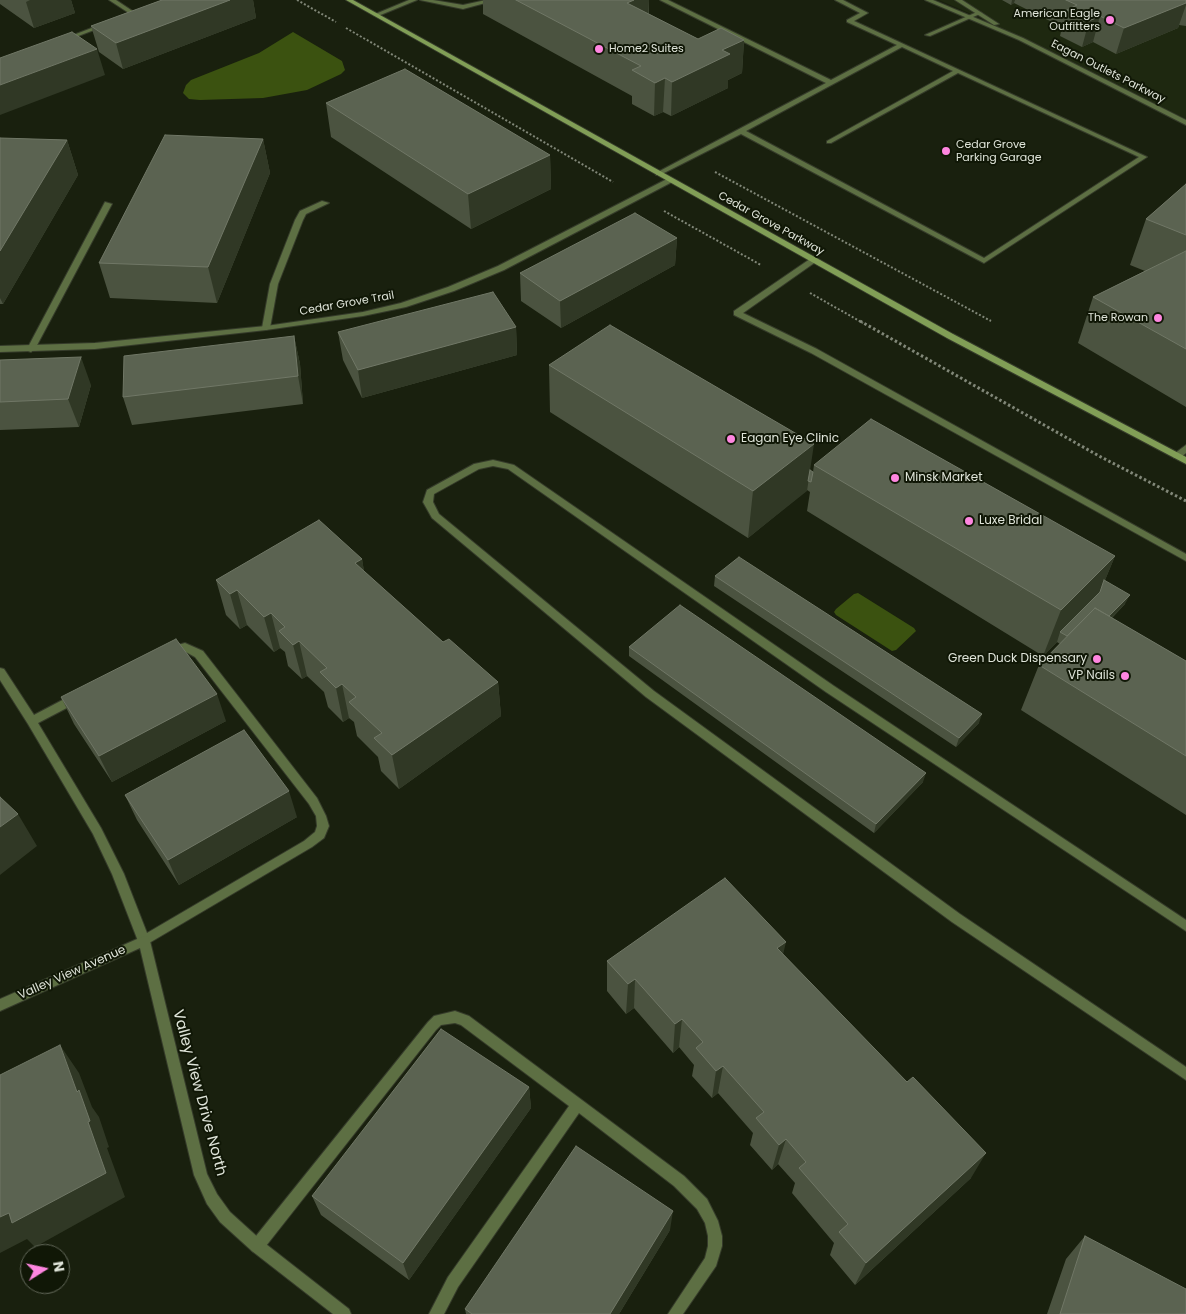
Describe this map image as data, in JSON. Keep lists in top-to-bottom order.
{
  "streets": {
    "street": [
      "Eagan Outlets Parkway",
      "Cedar Grove Parkway",
      "Cedar Grove Trail",
      "Valley View Avenue",
      "Valley View Drive North"
    ]
  },
  "crossings": [
    ["Cedar Grove Parkway", "Cedar Grove Trail"],
    ["Valley View Avenue", "Valley View Drive North"]
  ],
  "places": [
    "American Eagle Outfitters",
    "Home2 Suites",
    "Cedar Grove Parking Garage",
    "The Rowan",
    "Eagan Eye Clinic",
    "Minsk Market",
    "Luxe Bridal",
    "Green Duck Dispensary",
    "VP Nails"
  ],
  "north": "right"
}
